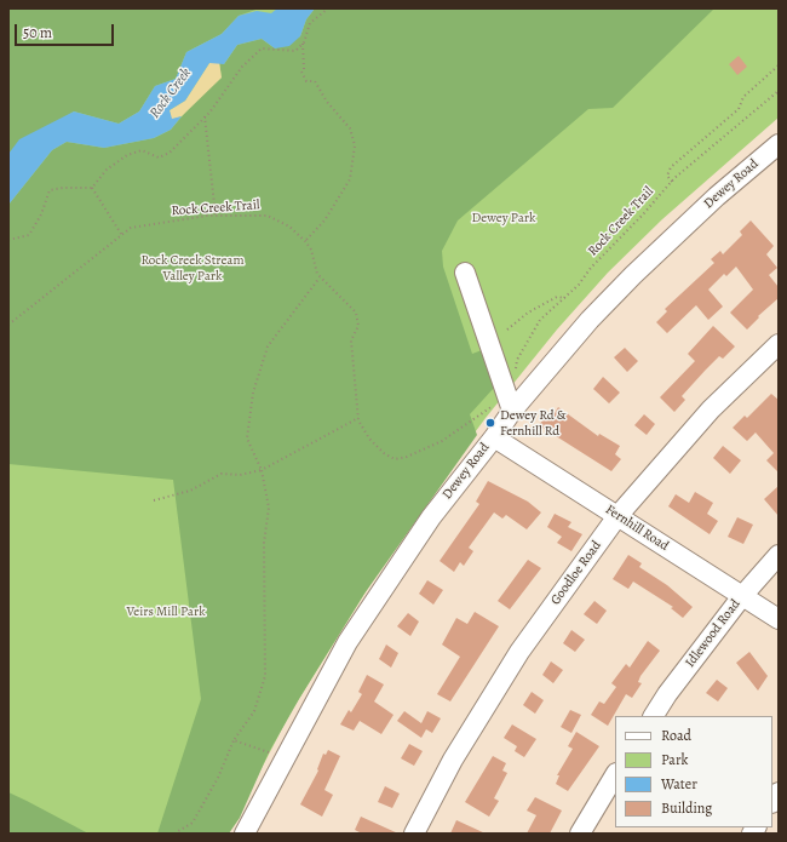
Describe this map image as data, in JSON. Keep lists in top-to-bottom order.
{
  "streets": {
    "street": [
      "Dewey Road",
      "Fernhill Road",
      "Goodloe Road",
      "Idlewood Road"
    ],
    "path": ["Rock Creek Trail"]
  },
  "crossings": [
    ["Dewey Road", "Rock Creek Trail"],
    ["Dewey Road", "Fernhill Road"],
    ["Fernhill Road", "Goodloe Road"],
    ["Fernhill Road", "Idlewood Road"]
  ],
  "water": ["Rock Creek"],
  "parks": ["Dewey Park", "Rock Creek Stream Valley Park", "Veirs Mill Park"],
  "places": ["Dewey Rd & Fernhill Rd"],
  "legend": [
    "Road",
    "Park",
    "Water",
    "Building"
  ],
  "scale_bar": "50 m"
}
